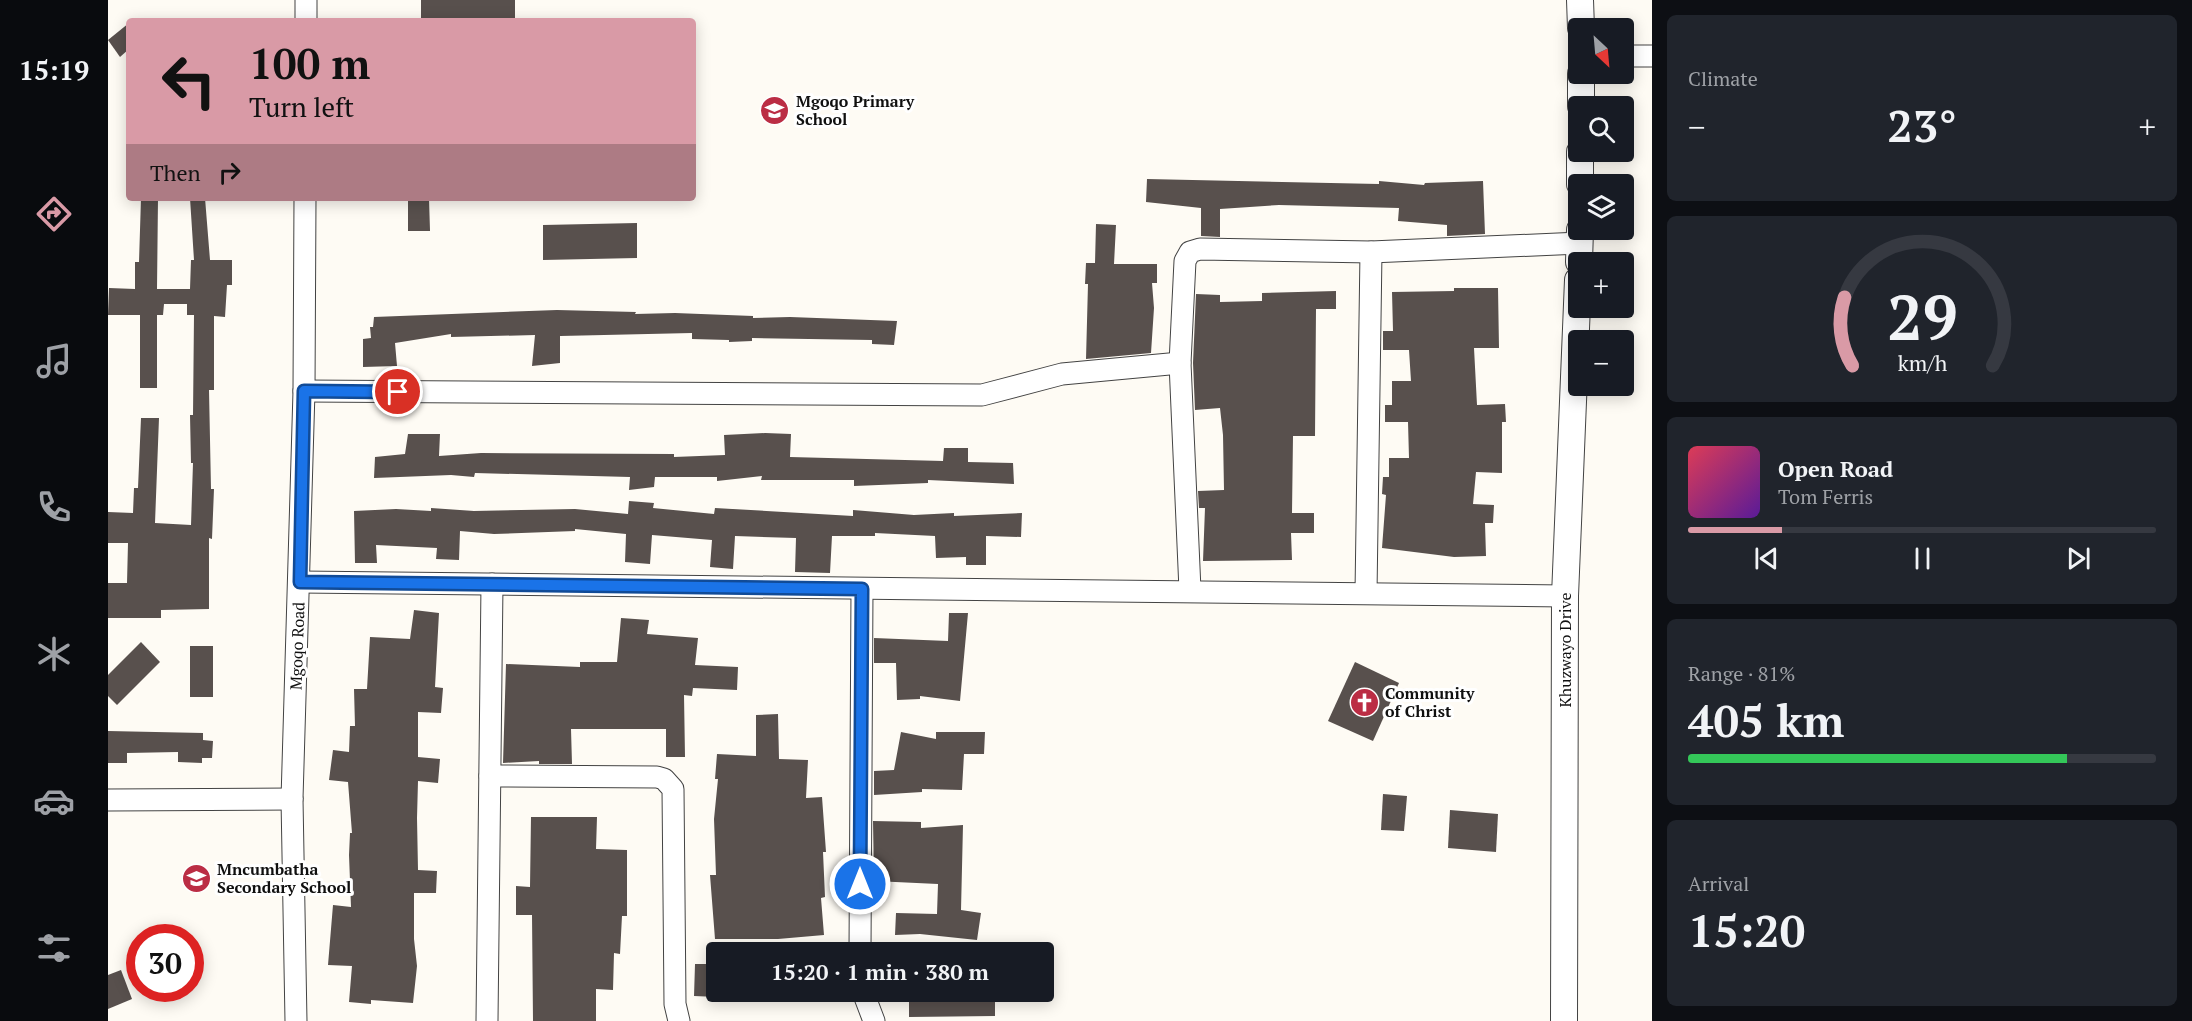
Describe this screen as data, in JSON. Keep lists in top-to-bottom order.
{
  "streets": {
    "street": ["Mgoqo Road", "Khuzwayo Drive"]
  },
  "places": {
    "school or university": ["Mgoqo Primary School", "Mncumbatha Secondary School"],
    "church": ["Community of Christ"]
  },
  "north": "bottom right",
  "page": {
    "tabs": "15:19",
    "tile": [
      "Climate",
      ["Range · 81%", "405 km"],
      ["Arrival", "15:20"]
    ],
    "map_buttons": ["+", "−"],
    "turn": ["100 m", "Turn left"],
    "heat": ["−", "23°", "+"],
    "then": "Then",
    "song": ["Open Road", "Tom Ferris"],
    "limit": "30",
    "trip": "15:20 · 1 min · 380 m",
    "gauge": ["29", "km/h"]
  }
}
